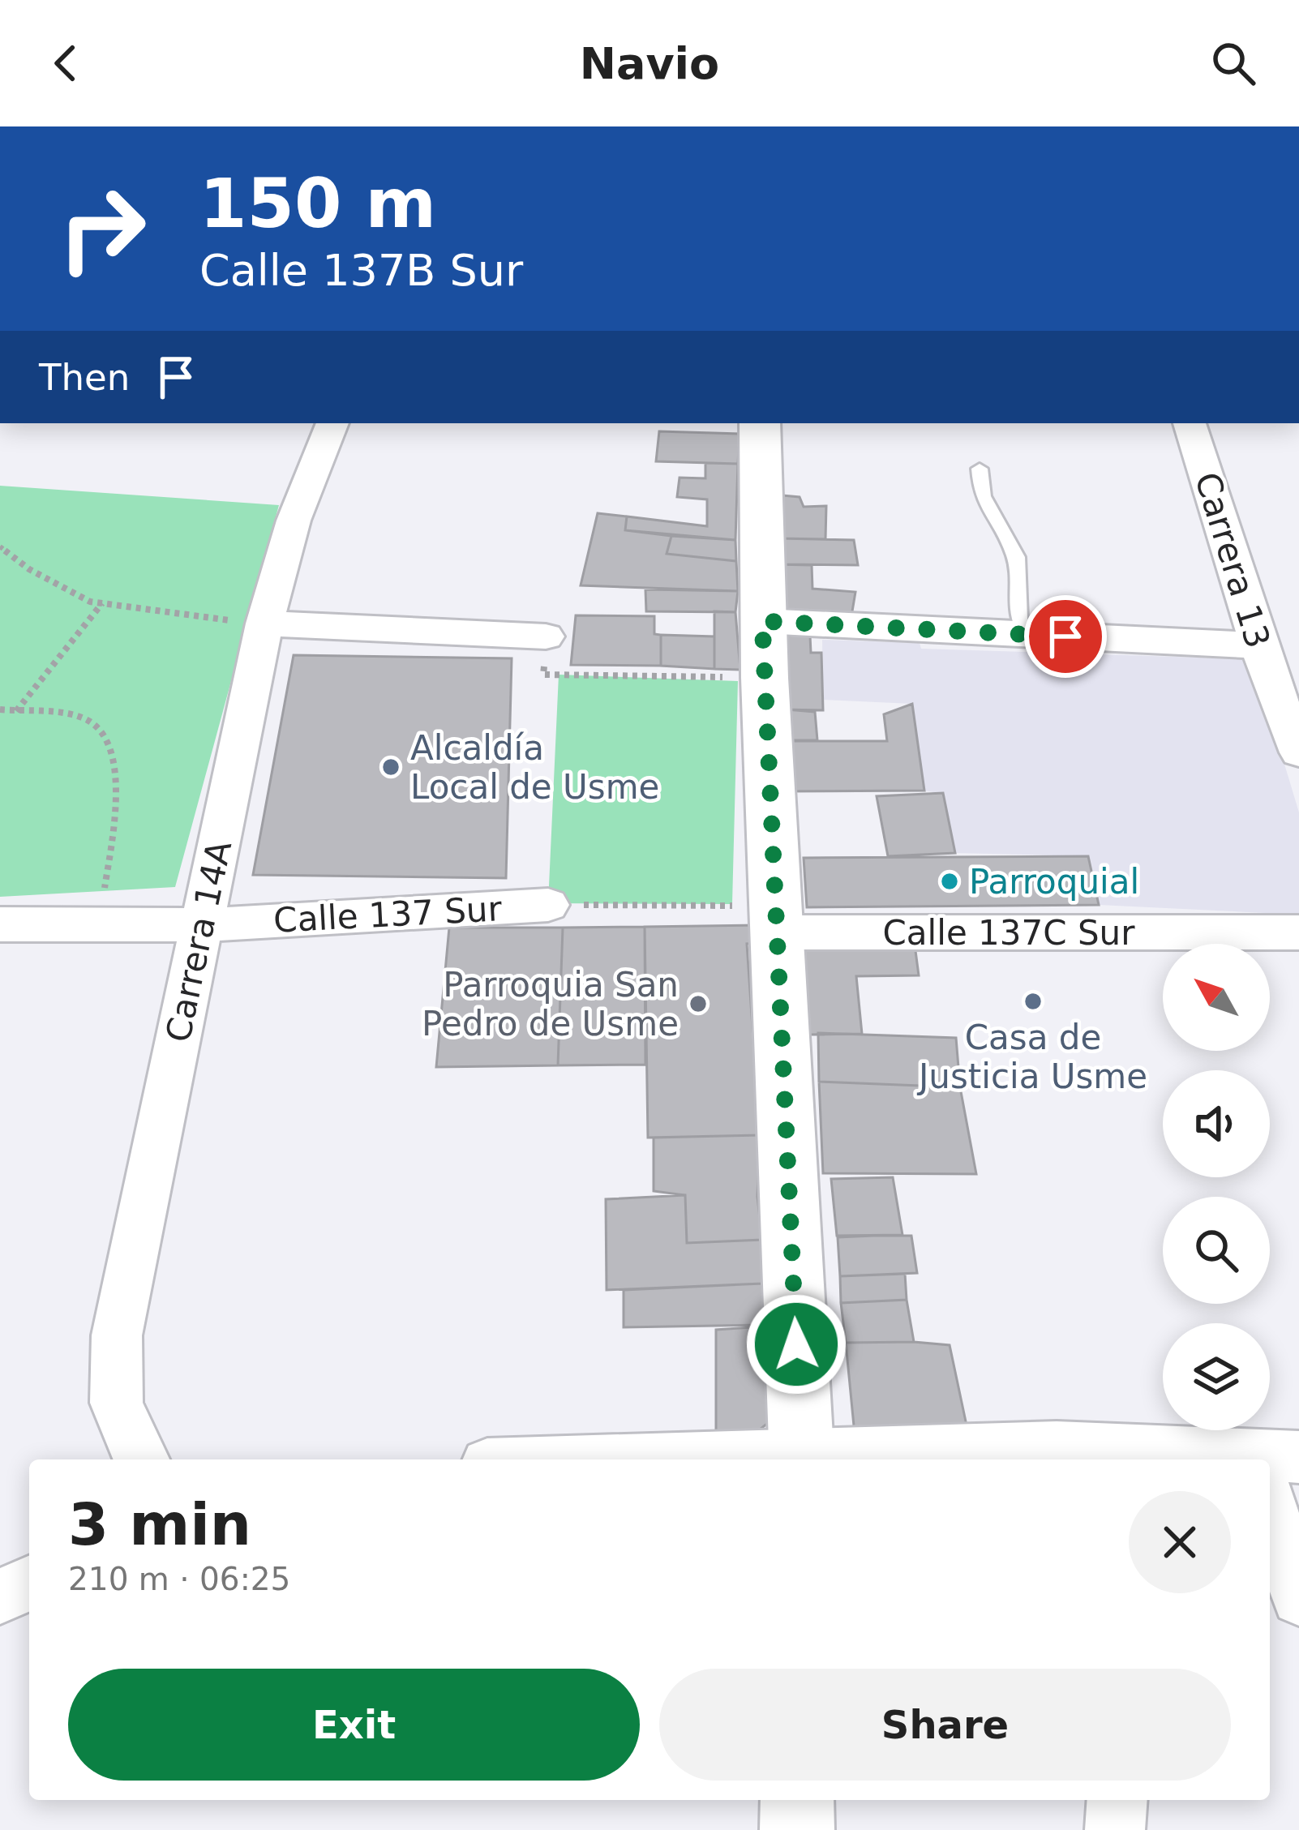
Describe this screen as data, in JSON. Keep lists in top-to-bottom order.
{
  "streets": {
    "street": [
      "Carrera 13",
      "Calle 137 Sur",
      "Calle 137C Sur",
      "Carrera 14A"
    ]
  },
  "crossings": [
    ["Calle 137 Sur", "Calle 137C Sur"],
    ["Calle 137 Sur", "Carrera 14A"]
  ],
  "places": [
    "Alcaldía Local de Usme",
    "Parroquial",
    "Casa de Justicia Usme",
    "Parroquia San Pedro de Usme"
  ],
  "north": "top left",
  "page": {
    "header": "Navio",
    "turn": ["150 m", "Calle 137B Sur"],
    "then": "Then",
    "heading": ["3 min", "210 m · 06:25"],
    "buttons": ["Exit", "Share"]
  }
}
